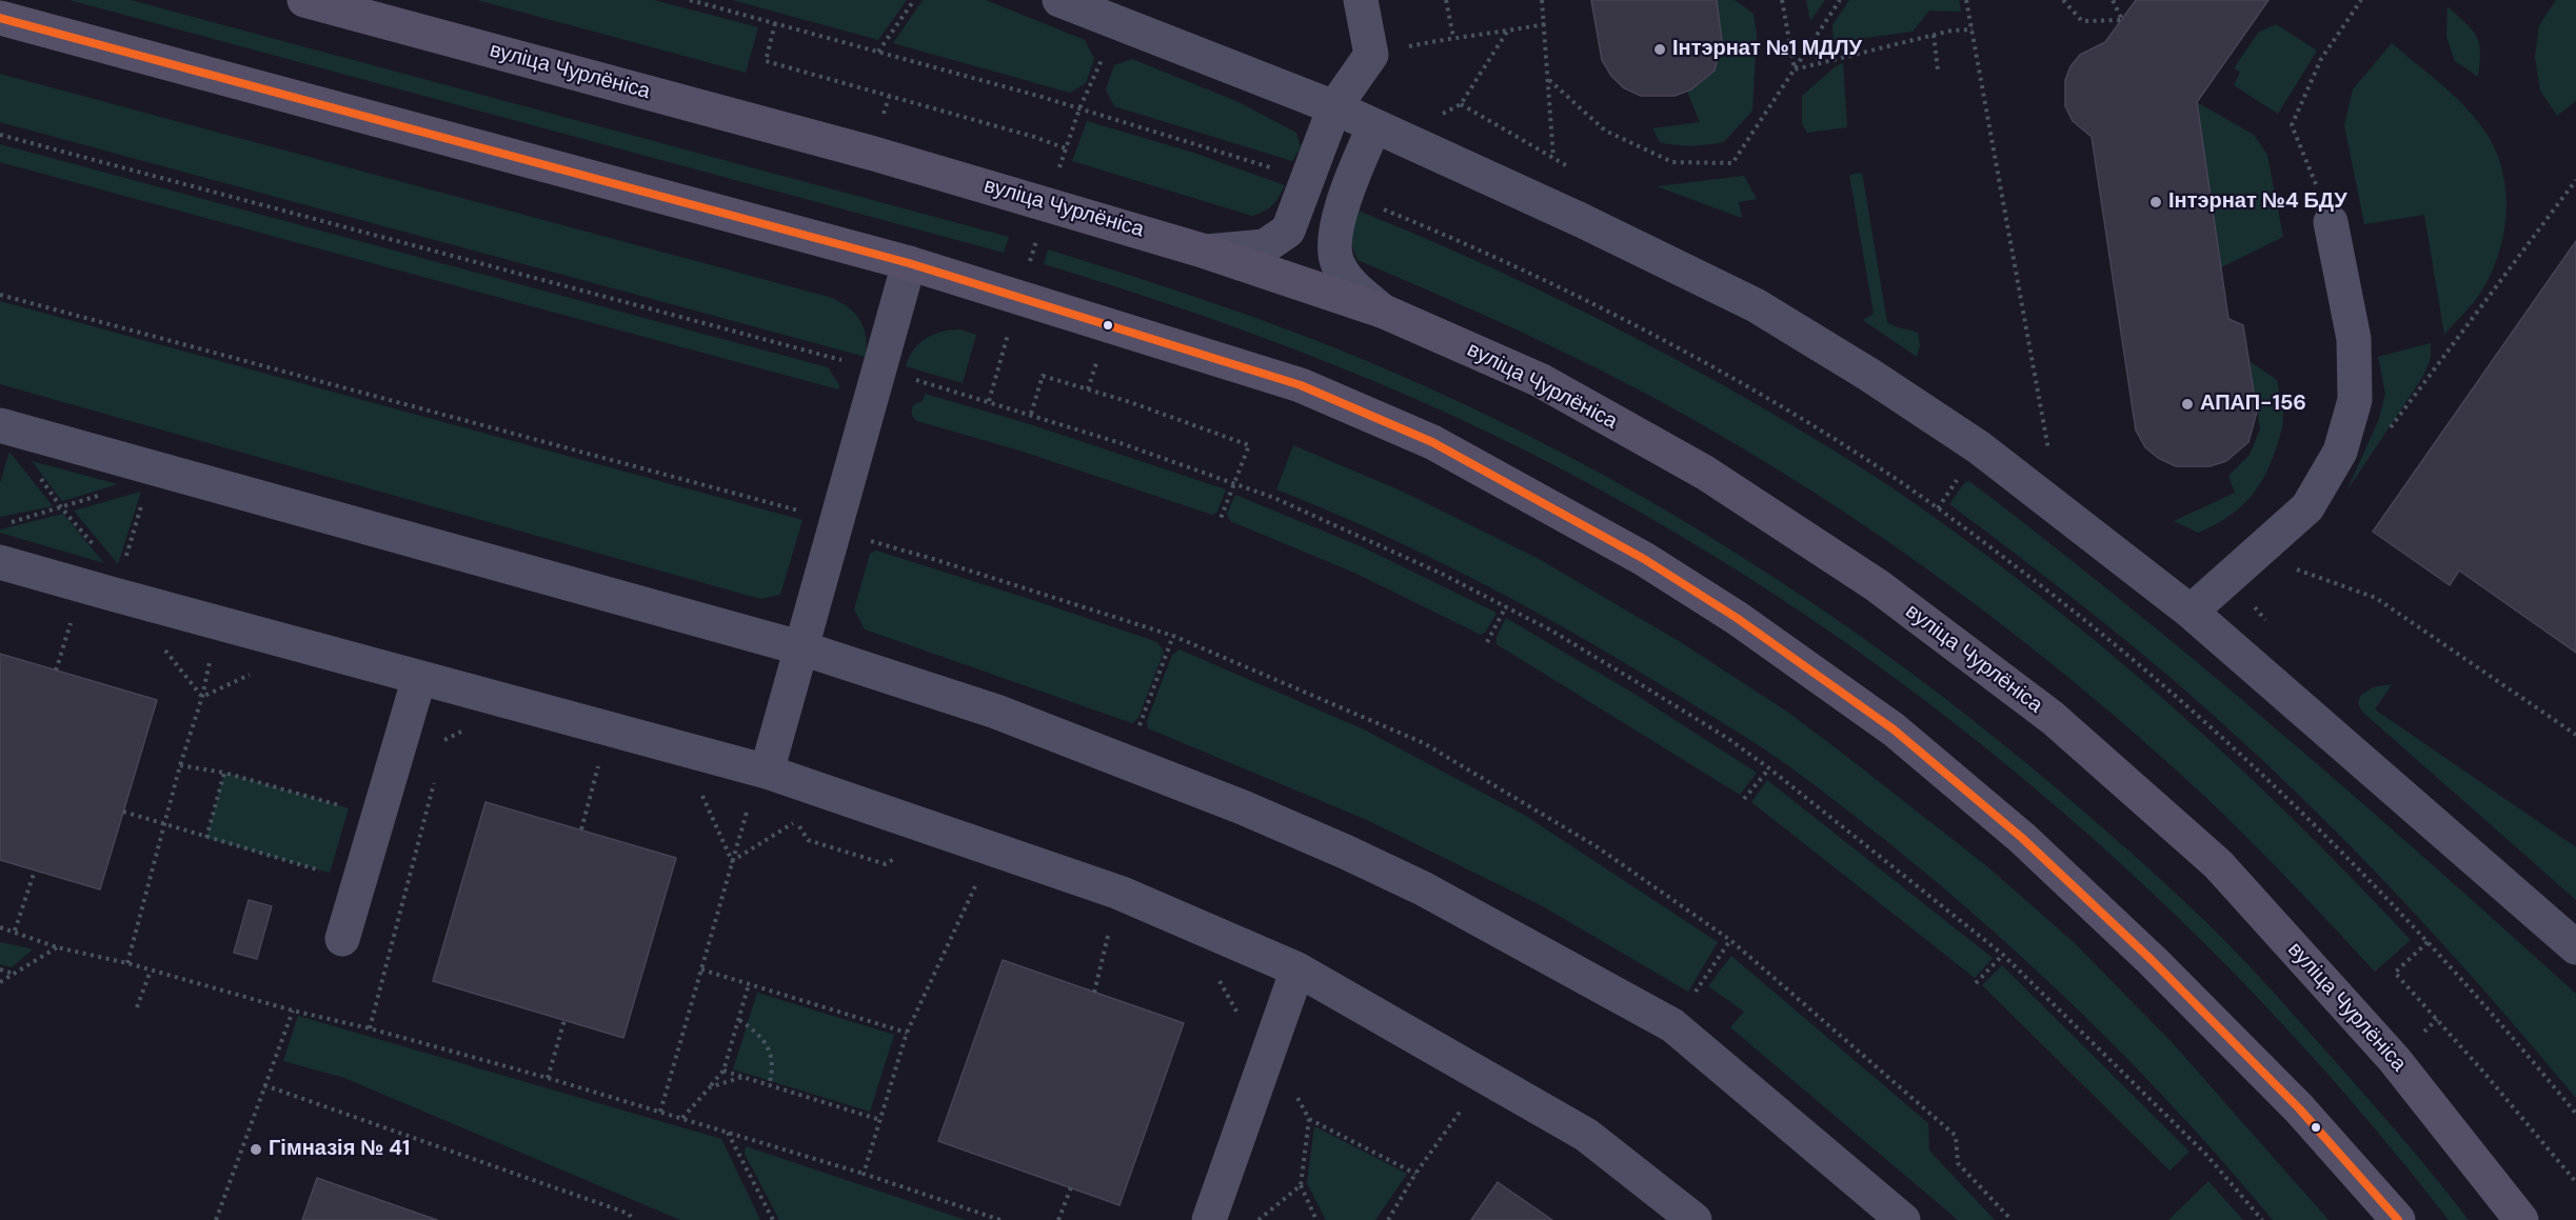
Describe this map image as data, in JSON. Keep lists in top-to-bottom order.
{
  "streets": {
    "main road": ["вуліца Чурлёніса"]
  },
  "places": [
    "Інтэрнат №1 МДЛУ",
    "Інтэрнат №4 БДУ",
    "АПАП-156",
    "Гімназія № 41"
  ]
}
